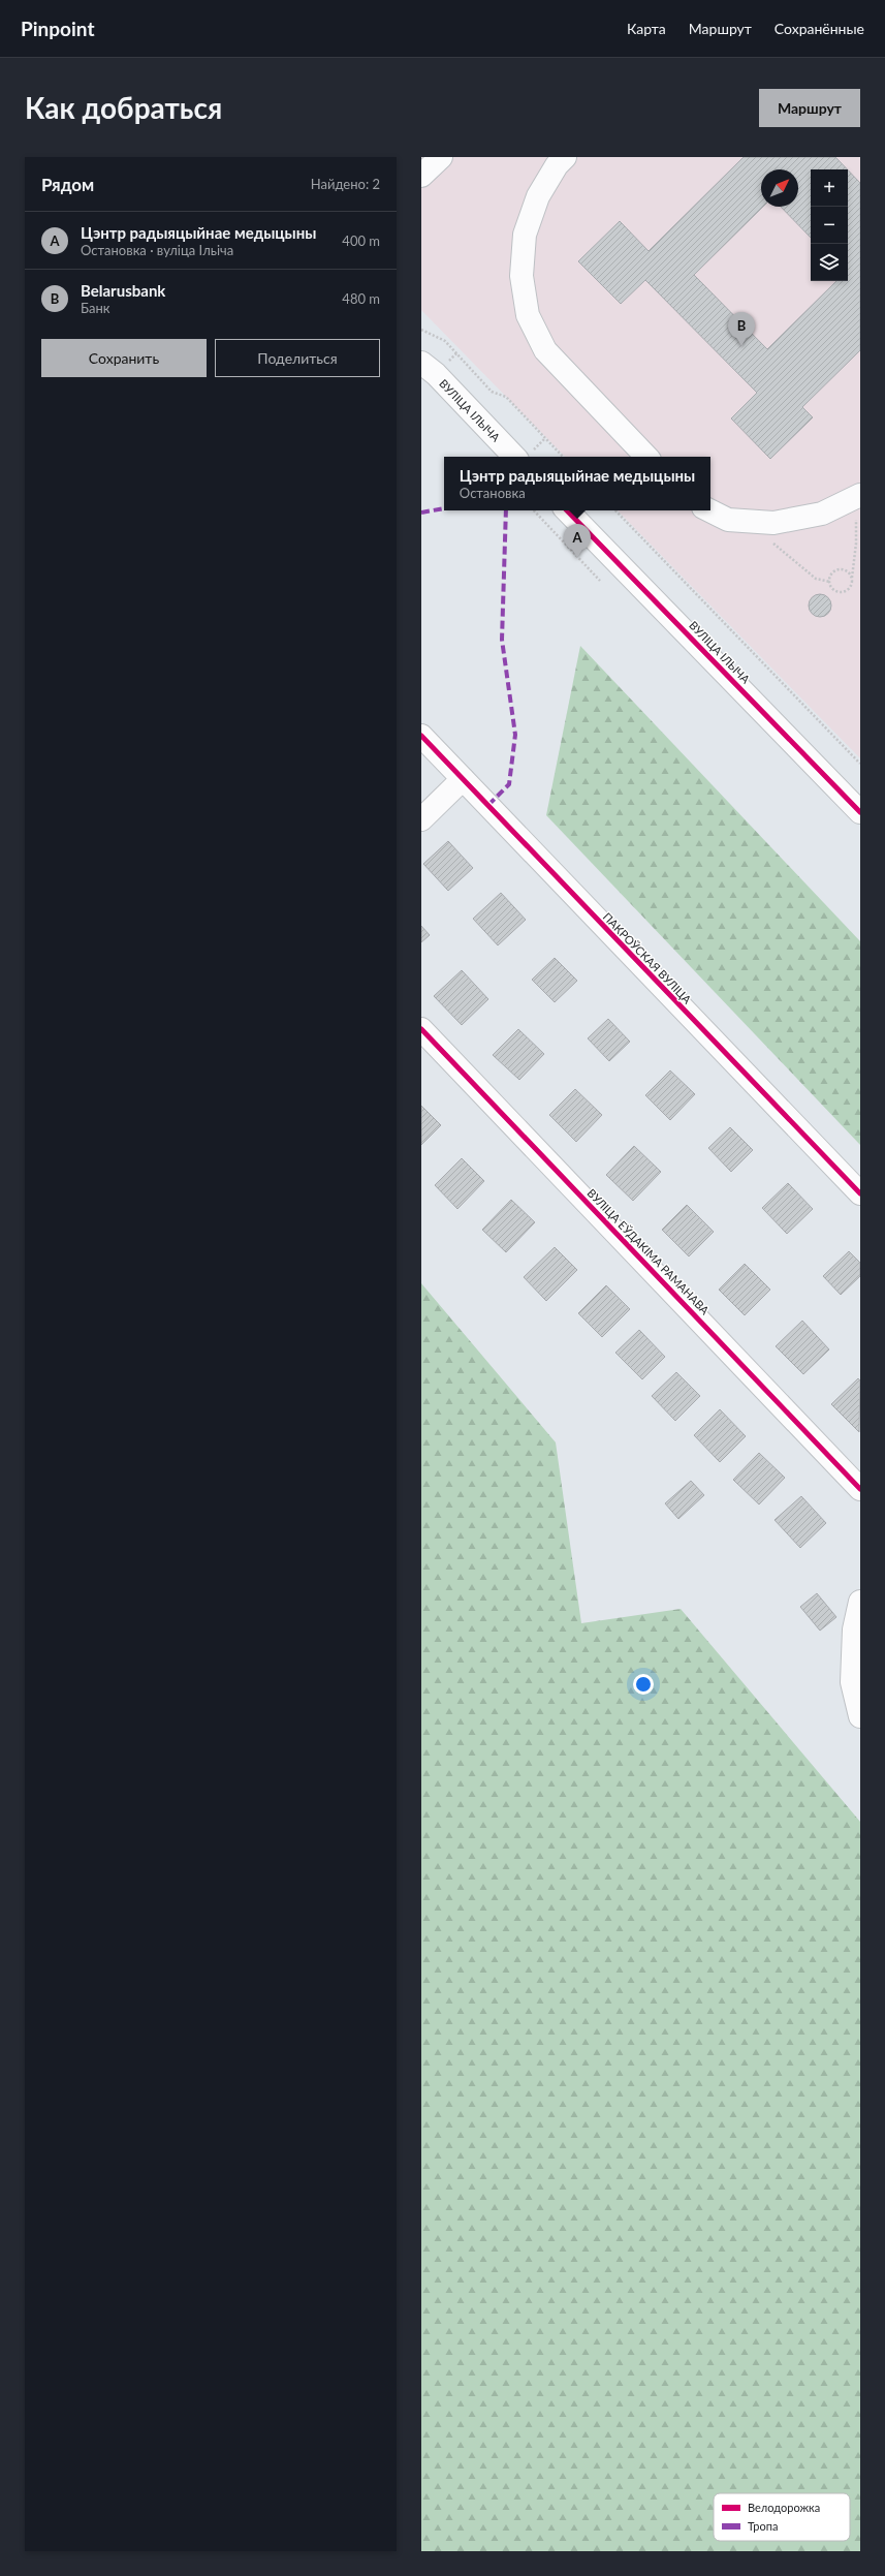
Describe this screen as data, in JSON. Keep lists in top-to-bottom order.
{
  "streets": {
    "street": ["ВУЛІЦА ІЛЬІЧА", "ПАКРОЎСКАЯ ВУЛІЦА", "ВУЛІЦА ЕЎДАКІМА РАМАНАВА"]
  },
  "legend": ["Велодорожка", "Тропа"],
  "north": "top right",
  "page": {
    "header": "Pinpoint",
    "nav": ["Карта", "Маршрут", "Сохранённые"],
    "buttons": [
      "Маршрут",
      ["Сохранить", "Поделиться"]
    ],
    "title": "Как добраться",
    "heading": ["Рядом", "Найдено: 2"],
    "map_buttons": ["+", "−"],
    "list": [
      {
        "mark": "A",
        "name": "Цэнтр радыяцыйнае медыцыны",
        "note": "Остановка · вуліца Ільіча",
        "value": "400 m"
      },
      {
        "mark": "B",
        "name": "Belarusbank",
        "note": "Банк",
        "value": "480 m"
      }
    ],
    "pins": ["B", "A"],
    "popup": ["Цэнтр радыяцыйнае медыцыны", "Остановка"]
  }
}
